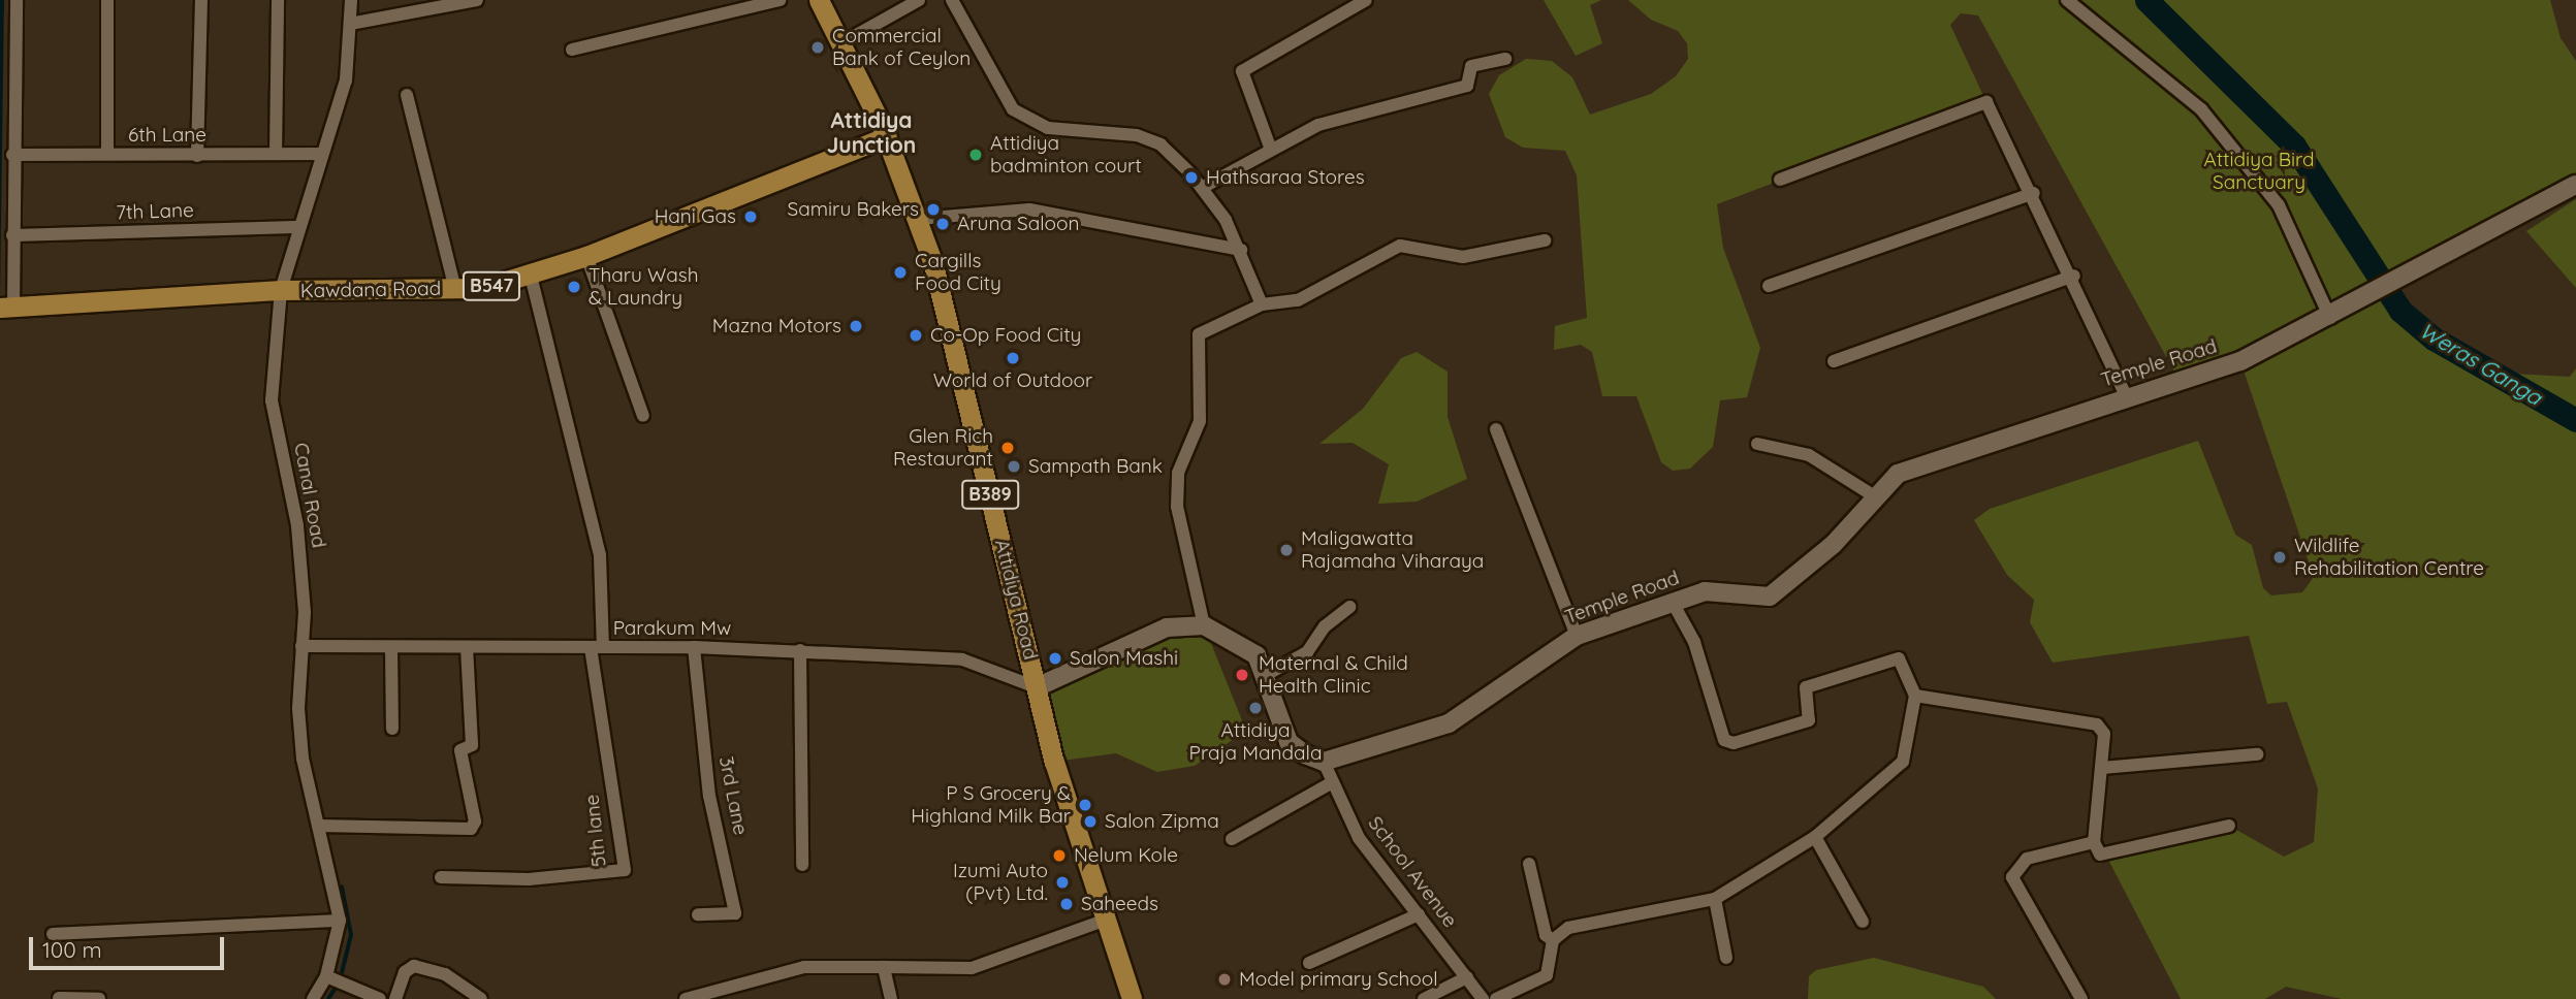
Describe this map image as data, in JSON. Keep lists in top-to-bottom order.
{
  "streets": {
    "main road": [
      "B547",
      "Kawdana Road",
      "B389",
      "Attidiya Road"
    ],
    "street": [
      "6th Lane",
      "7th Lane",
      "Temple Road",
      "Canal Road",
      "Parakum Mw",
      "3rd Lane",
      "5th lane",
      "School Avenue"
    ]
  },
  "crossings": [
    ["6th Lane", "Canal Road"],
    ["7th Lane", "Canal Road"],
    ["Kawdana Road", "Canal Road"],
    ["Kawdana Road", "Attidiya Road"],
    ["Temple Road", "School Avenue"],
    ["Canal Road", "Parakum Mw"],
    ["Attidiya Road", "Parakum Mw"],
    ["Parakum Mw", "3rd Lane"],
    ["Parakum Mw", "5th lane"]
  ],
  "districts": ["Attidiya Junction"],
  "water": ["Weras Ganga"],
  "parks": ["Attidiya Bird Sanctuary"],
  "places": [
    "Commercial Bank of Ceylon",
    "Attidiya badminton court",
    "Hathsaraa Stores",
    "Samiru Bakers",
    "Hani Gas",
    "Aruna Saloon",
    "Cargills Food City",
    "Tharu Wash & Laundry",
    "Mazna Motors",
    "Co-Op Food City",
    "World of Outdoor",
    "Glen Rich Restaurant",
    "Sampath Bank",
    "Maligawatta Rajamaha Viharaya",
    "Wildlife Rehabilitation Centre",
    "Salon Mashi",
    "Maternal & Child Health Clinic",
    "Attidiya Praja Mandala",
    "P S Grocery & Highland Milk Bar",
    "Salon Zipma",
    "Nelum Kole",
    "Izumi Auto (Pvt) Ltd.",
    "Saheeds",
    "Model primary School"
  ],
  "scale_bar": "100 m"
}
